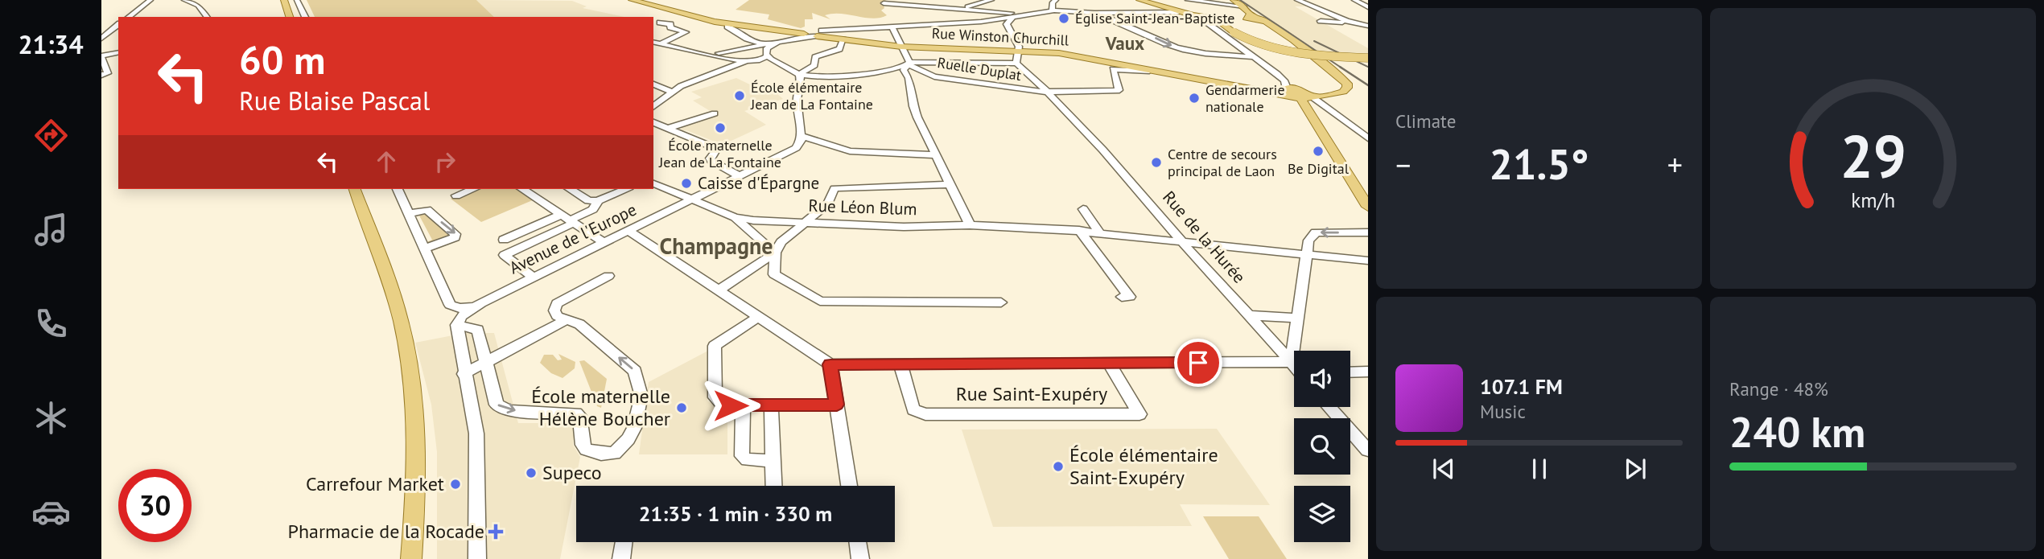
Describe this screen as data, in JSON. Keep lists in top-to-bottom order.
{
  "streets": {
    "main road": ["Rue Winston Churchill"],
    "street": [
      "Ruelle Duplat",
      "Rue Léon Blum",
      "Rue de la Hurée",
      "Avenue de l'Europe",
      "Rue Saint-Exupéry"
    ]
  },
  "crossings": [
    ["Rue Winston Churchill", "Ruelle Duplat"],
    ["Ruelle Duplat", "Rue de la Hurée"],
    ["Rue Léon Blum", "Rue de la Hurée"],
    ["Rue Léon Blum", "Avenue de l'Europe"]
  ],
  "districts": ["Vaux", "Champagne"],
  "places": {
    "other": [
      "Église Saint-Jean-Baptiste",
      "École élémentaire Jean de La Fontaine",
      "Gendarmerie nationale",
      "École maternelle Jean de La Fontaine",
      "Be Digital",
      "Centre de secours principal de Laon",
      "Caisse d'Épargne",
      "École maternelle Hélène Boucher",
      "École élémentaire Saint-Exupéry",
      "Supeco",
      "Carrefour Market"
    ],
    "health": ["Pharmacie de la Rocade"]
  },
  "page": {
    "tabs": "21:34",
    "tile": [
      "Climate",
      ["Range · 48%", "240 km"]
    ],
    "turn": ["60 m", "Rue Blaise Pascal"],
    "heat": ["−", "21.5°", "+"],
    "song": ["107.1 FM", "Music"],
    "limit": "30",
    "trip": "21:35 · 1 min · 330 m",
    "gauge": ["29", "km/h"]
  }
}
